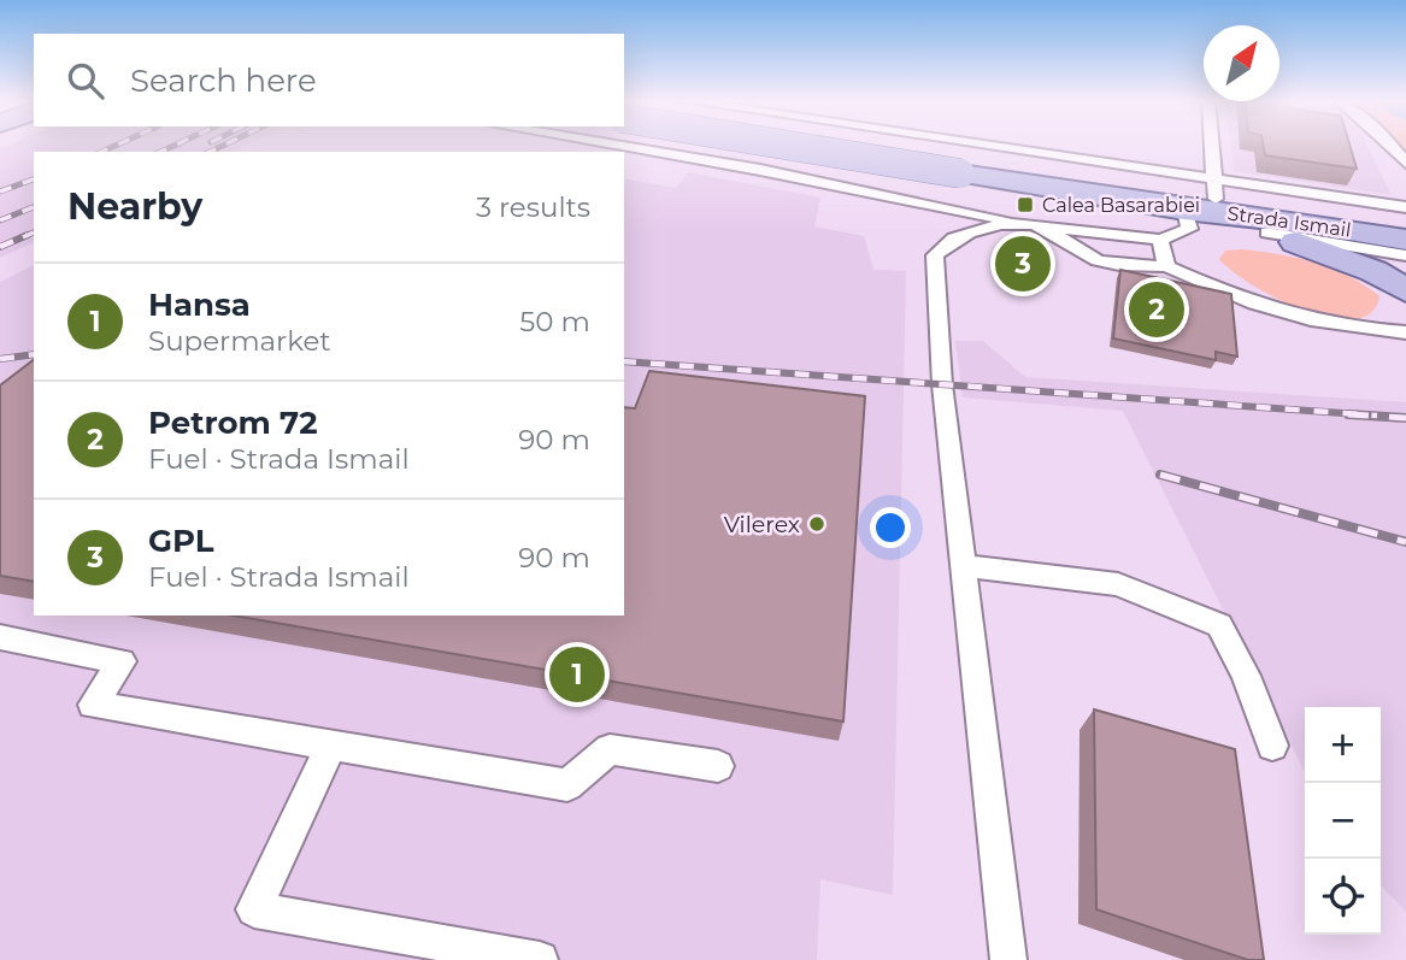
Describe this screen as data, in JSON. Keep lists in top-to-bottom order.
{
  "streets": {
    "main road": ["Strada Ismail"]
  },
  "places": {
    "transit": ["Calea Basarabiei"],
    "other": ["Vilerex"]
  },
  "north": "top right",
  "page": {
    "search": "Search here",
    "heading": ["Nearby", "3 results"],
    "pins": ["3", "2", "1"],
    "list": [
      {
        "mark": "1",
        "name": "Hansa",
        "note": "Supermarket",
        "value": "50 m"
      },
      {
        "mark": "2",
        "name": "Petrom 72",
        "note": "Fuel · Strada Ismail",
        "value": "90 m"
      },
      {
        "mark": "3",
        "name": "GPL",
        "note": "Fuel · Strada Ismail",
        "value": "90 m"
      }
    ],
    "map_buttons": ["+", "−"]
  }
}
